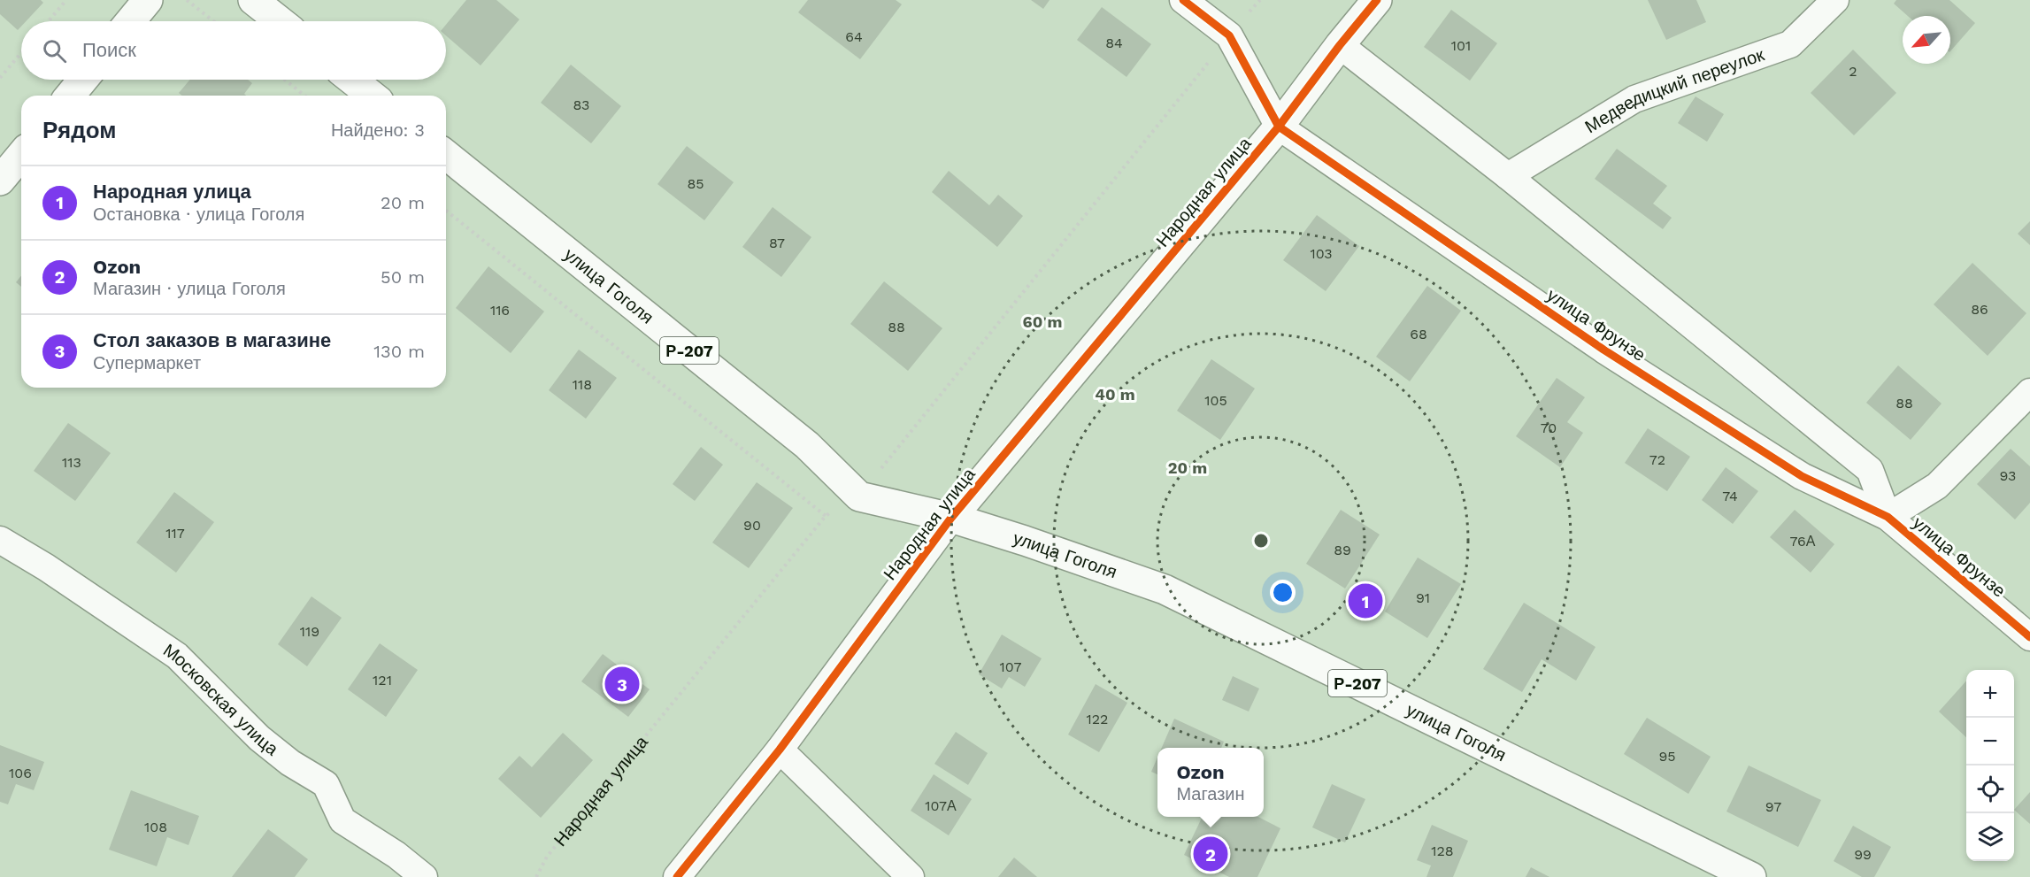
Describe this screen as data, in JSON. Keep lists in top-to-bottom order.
{
  "streets": {
    "main road": ["Народная улица", "улица Гоголя", "Р-207"],
    "street": ["Медведицкий переулок", "улица Фрунзе", "Московская улица"]
  },
  "crossings": [
    ["Народная улица", "улица Гоголя"],
    ["Народная улица", "улица Фрунзе"]
  ],
  "house_numbers": [
    "64",
    "84",
    "101",
    "2",
    "83",
    "85",
    "87",
    "103",
    "86",
    "116",
    "88",
    "68",
    "118",
    "105",
    "88",
    "70",
    "72",
    "113",
    "93",
    "74",
    "90",
    "117",
    "76А",
    "89",
    "91",
    "119",
    "107",
    "121",
    "122",
    "95",
    "106",
    "107А",
    "97",
    "108",
    "128",
    "99"
  ],
  "north": "bottom left",
  "page": {
    "search": "Поиск",
    "heading": ["Рядом", "Найдено: 3"],
    "list": [
      {
        "mark": "1",
        "name": "Народная улица",
        "note": "Остановка · улица Гоголя",
        "value": "20 m"
      },
      {
        "mark": "2",
        "name": "Ozon",
        "note": "Магазин · улица Гоголя",
        "value": "50 m"
      },
      {
        "mark": "3",
        "name": "Стол заказов в магазине",
        "note": "Супермаркет",
        "value": "130 m"
      }
    ],
    "pins": ["1", "3", "2"],
    "map_buttons": ["+", "−"],
    "popup": ["Ozon", "Магазин"]
  },
  "rings": ["60 m", "40 m", "20 m"]
}
